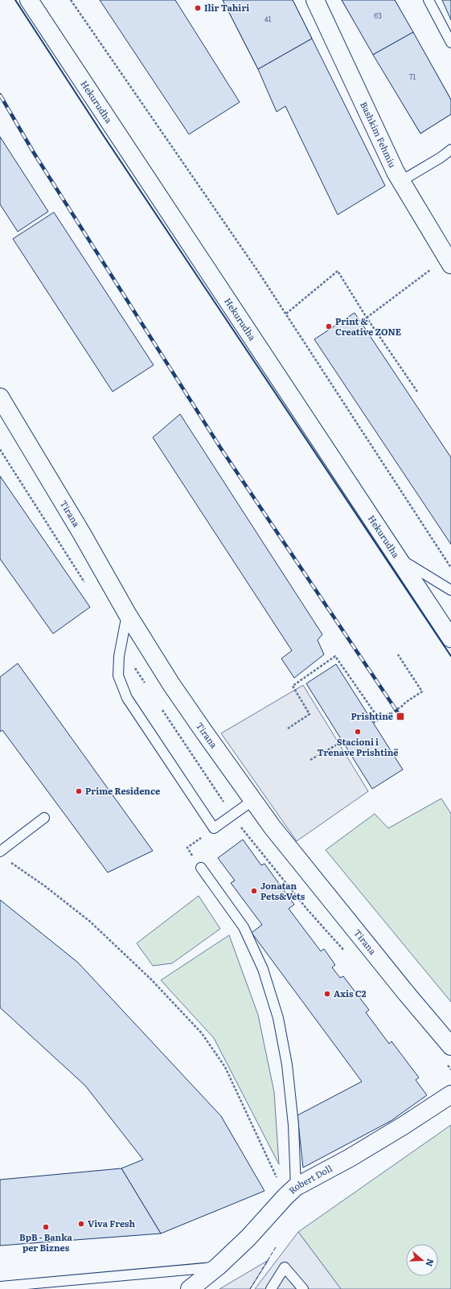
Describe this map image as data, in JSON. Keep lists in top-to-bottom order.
{
  "streets": {
    "main road": [
      "Hekurudha",
      "Bashkim Fehmiu",
      "Tirana",
      "Robert Doll"
    ]
  },
  "places": {
    "other": [
      "Ilir Tahiri",
      "Print & Creative ZONE",
      "Stacioni i Trenave Prishtinë",
      "Prime Residence",
      "Jonatan Pets&Vets",
      "Axis C2",
      "Viva Fresh",
      "BpB - Banka per Biznes"
    ],
    "transit": ["Prishtinë"]
  },
  "house_numbers": ["63", "41", "71"],
  "north": "right"
}
